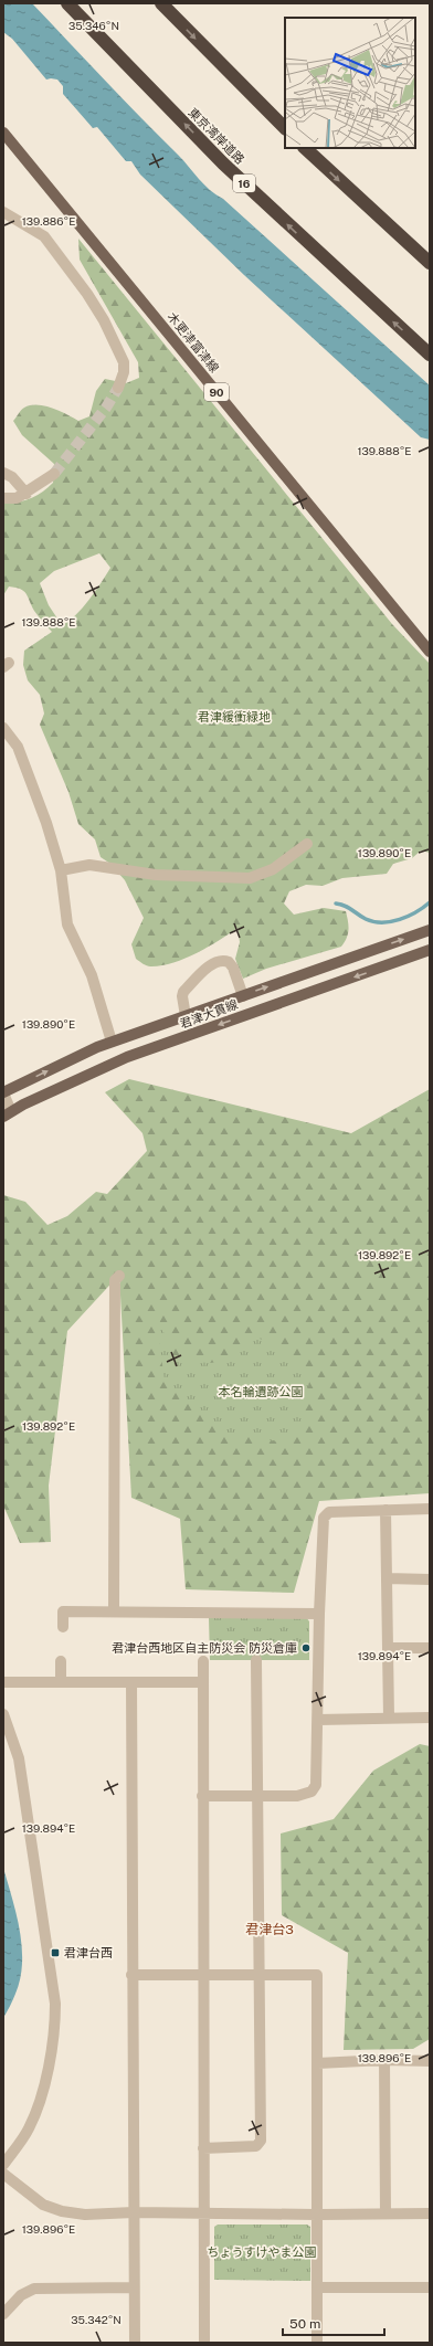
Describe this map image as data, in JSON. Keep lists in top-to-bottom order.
{
  "streets": {
    "highway": ["東京湾岸道路", "16"],
    "main road": ["木更津富津線", "90", "君津大貫線"]
  },
  "districts": ["君津台3"],
  "parks": ["君津緩衝緑地", "本名輪遺跡公園", "ちょうすけやま公園"],
  "places": {
    "other": ["君津台西地区自主防災会 防災倉庫"],
    "transit": ["君津台西"]
  },
  "scale_bar": "50 m",
  "coordinates": [
    "35.346°N",
    "139.886°E",
    "139.888°E",
    "139.890°E",
    "139.892°E",
    "139.894°E",
    "139.896°E",
    "35.342°N"
  ]
}
